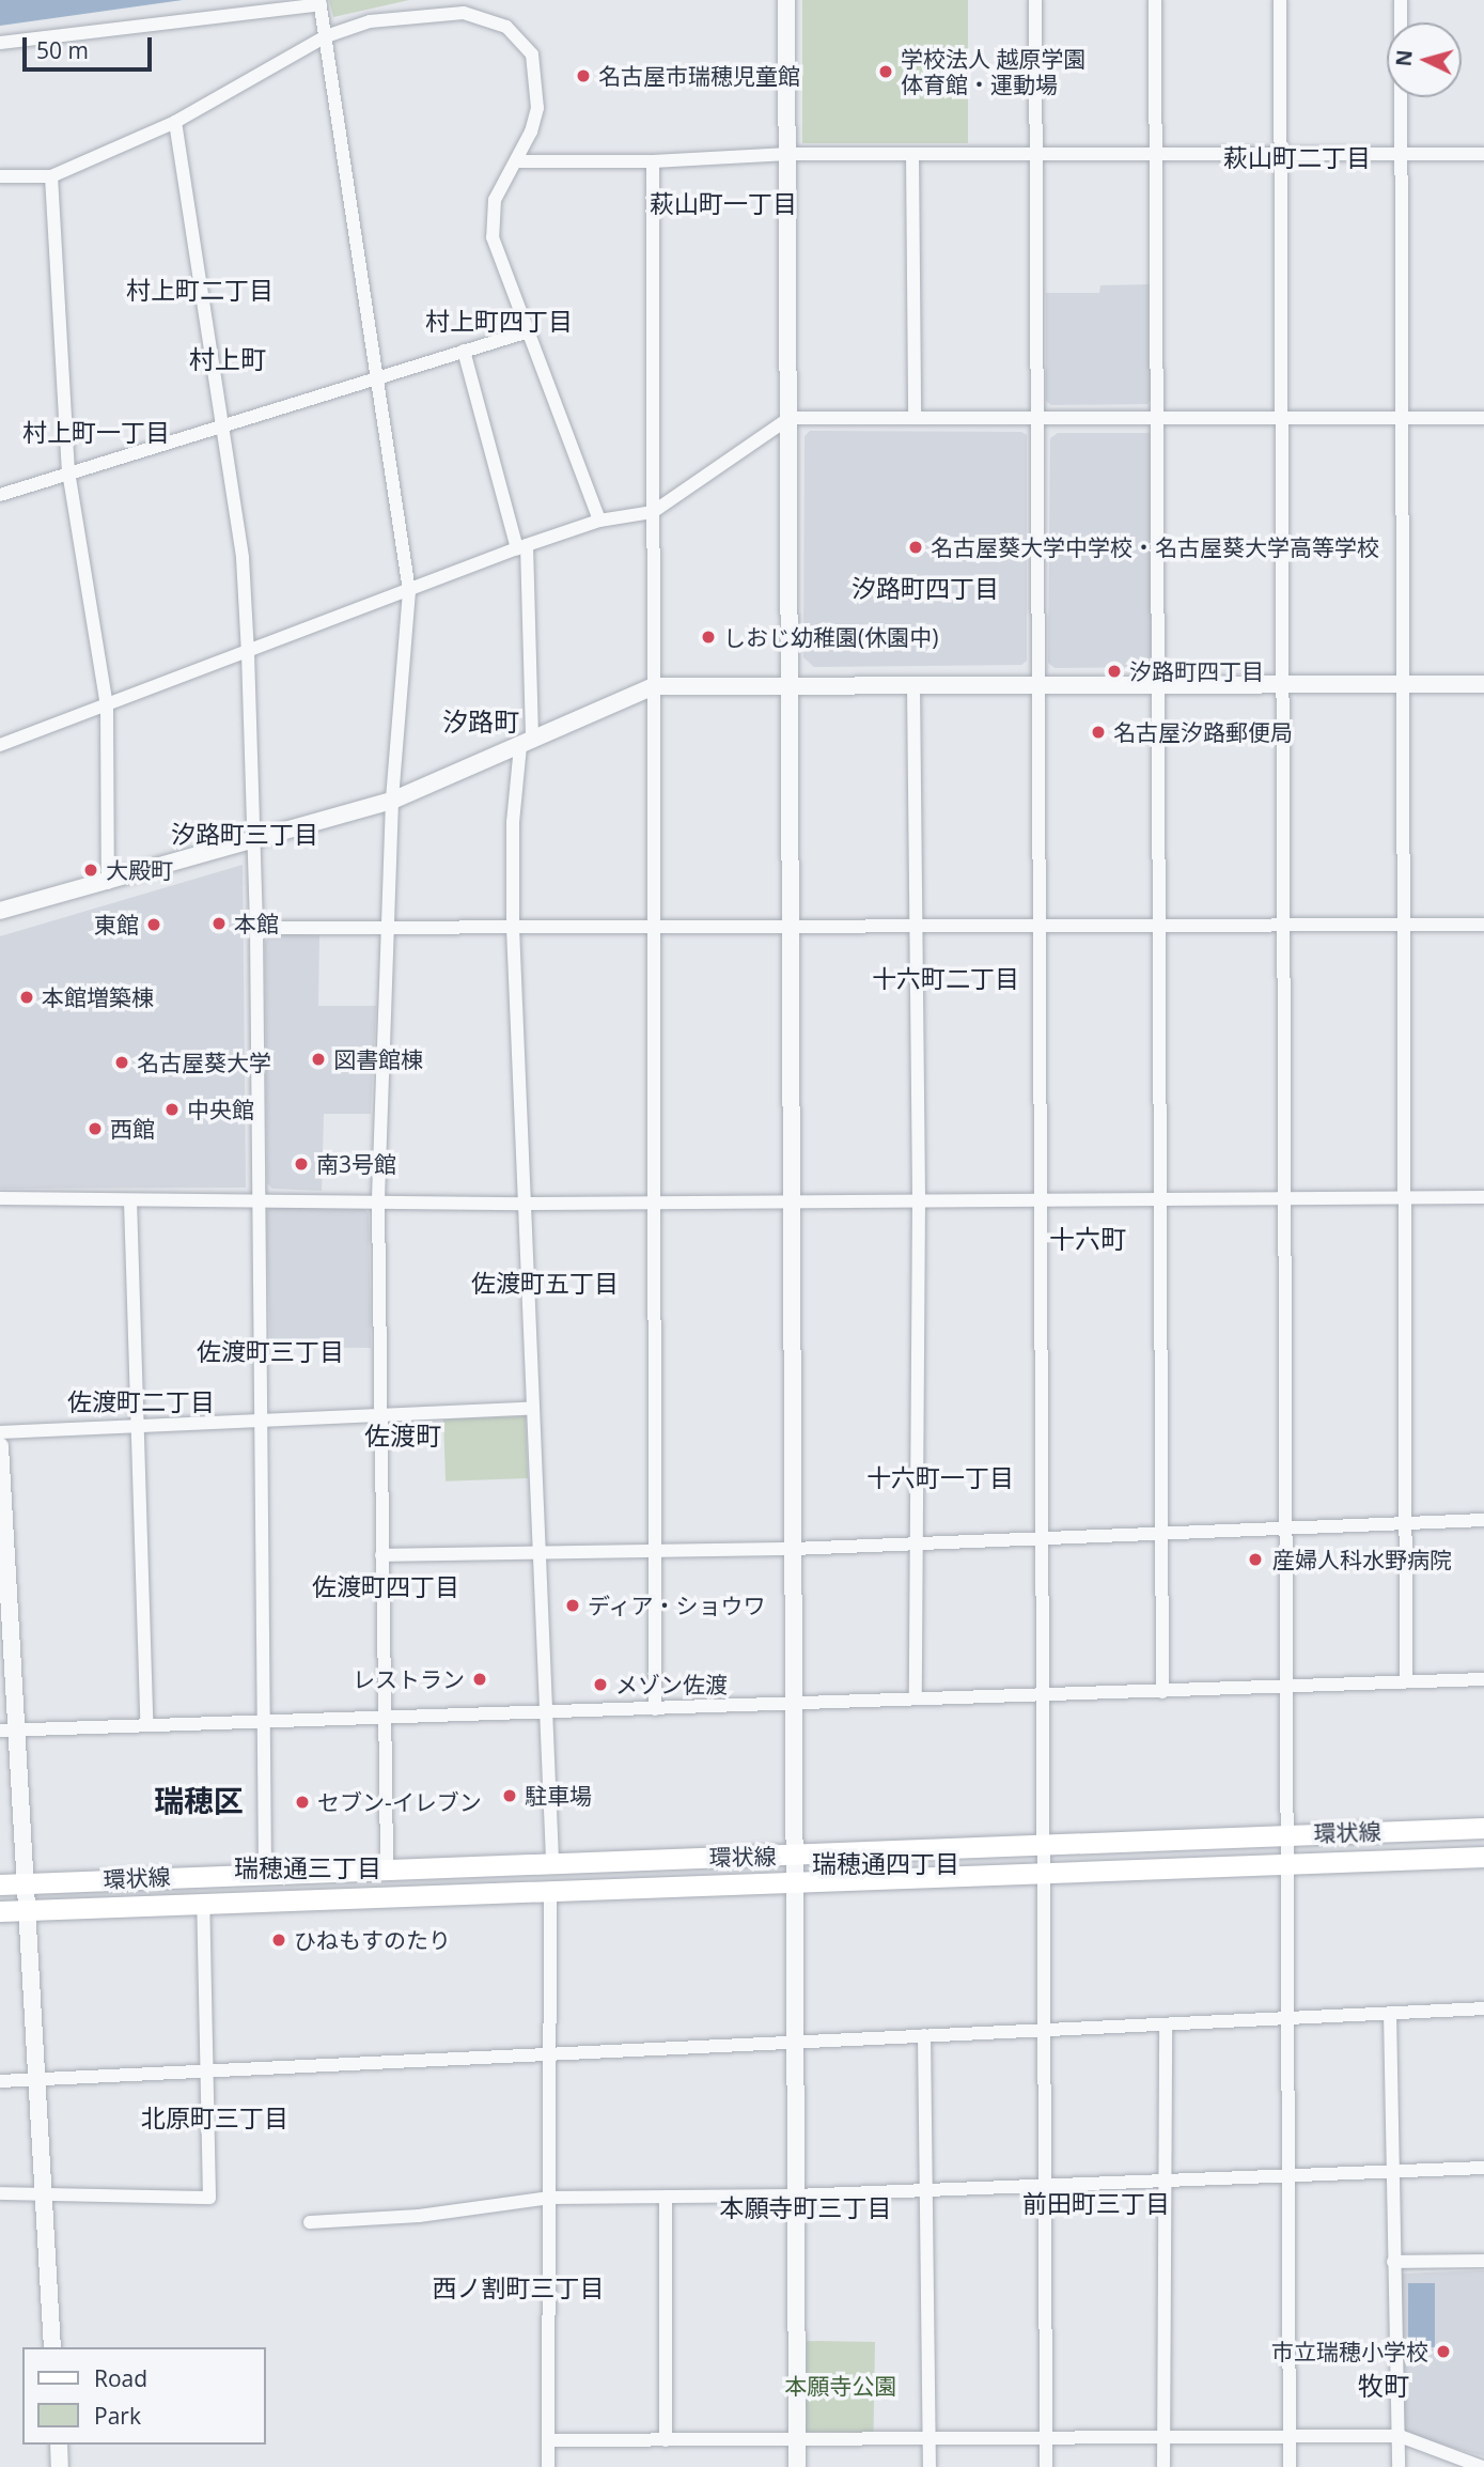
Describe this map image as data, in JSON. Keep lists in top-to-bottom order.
{
  "streets": {
    "main road": ["環状線"]
  },
  "districts": [
    "萩山町二丁目",
    "萩山町一丁目",
    "村上町二丁目",
    "村上町四丁目",
    "村上町",
    "村上町一丁目",
    "汐路町四丁目",
    "汐路町",
    "汐路町三丁目",
    "十六町二丁目",
    "十六町",
    "佐渡町五丁目",
    "佐渡町三丁目",
    "佐渡町二丁目",
    "佐渡町",
    "十六町一丁目",
    "佐渡町四丁目",
    "瑞穂区",
    "瑞穂通四丁目",
    "瑞穂通三丁目",
    "北原町三丁目",
    "前田町三丁目",
    "本願寺町三丁目",
    "西ノ割町三丁目",
    "牧町"
  ],
  "parks": ["本願寺公園"],
  "places": [
    "学校法人 越原学園 体育館・運動場",
    "名古屋市瑞穂児童館",
    "名古屋葵大学中学校・名古屋葵大学高等学校",
    "しおじ幼稚園(休園中)",
    "汐路町四丁目",
    "名古屋汐路郵便局",
    "大殿町",
    "本館",
    "東館",
    "本館増築棟",
    "図書館棟",
    "名古屋葵大学",
    "中央館",
    "西館",
    "南3号館",
    "産婦人科水野病院",
    "ディア・ショウワ",
    "レストラン",
    "メゾン佐渡",
    "駐車場",
    "セブン-イレブン",
    "ひねもすのたり",
    "市立瑞穂小学校"
  ],
  "legend": ["Road", "Park"],
  "scale_bar": "50 m",
  "north": "left"
}
